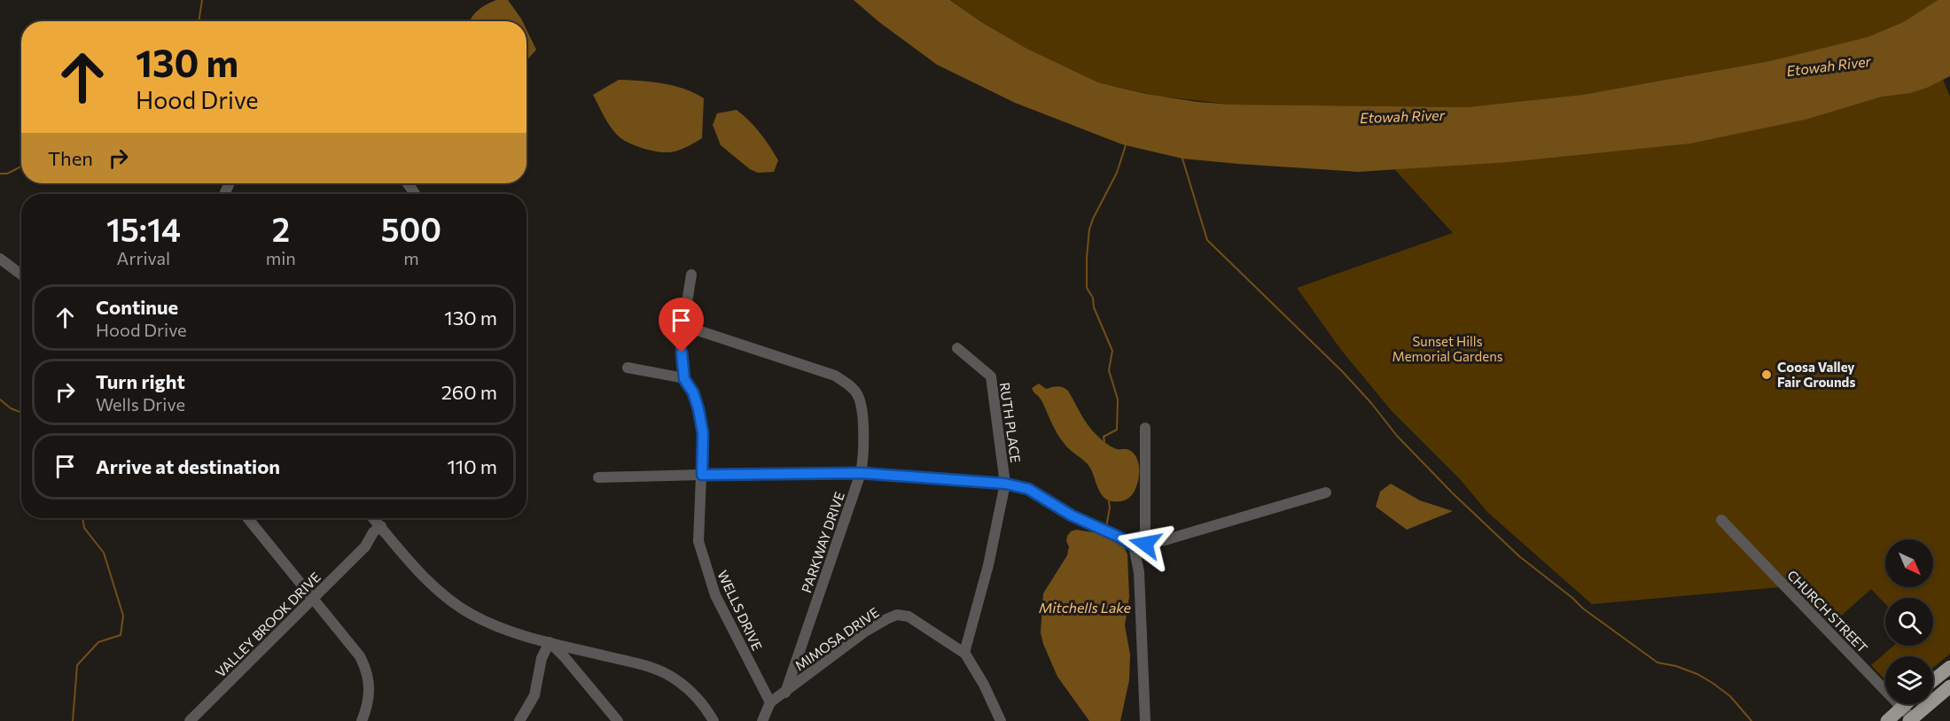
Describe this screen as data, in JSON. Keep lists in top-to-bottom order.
{
  "streets": {
    "street": [
      "RUTH PLACE",
      "PARKWAY DRIVE",
      "WELLS DRIVE",
      "CHURCH STREET",
      "VALLEY BROOK DRIVE",
      "MIMOSA DRIVE"
    ]
  },
  "crossings": [
    ["RUTH PLACE", "MIMOSA DRIVE"],
    ["PARKWAY DRIVE", "WELLS DRIVE"],
    ["PARKWAY DRIVE", "MIMOSA DRIVE"],
    ["WELLS DRIVE", "MIMOSA DRIVE"]
  ],
  "water": ["Etowah River", "Mitchells Lake"],
  "parks": ["Sunset Hills Memorial Gardens"],
  "places": ["Coosa Valley Fair Grounds"],
  "north": "bottom right",
  "page": {
    "turn": ["130 m", "Hood Drive"],
    "then": "Then",
    "eta": [
      "15:14",
      "Arrival",
      "2",
      "min",
      "500",
      "m"
    ],
    "list": [
      {
        "name": "Continue",
        "note": "Hood Drive",
        "value": "130 m"
      },
      {
        "name": "Turn right",
        "note": "Wells Drive",
        "value": "260 m"
      },
      {
        "name": "Arrive at destination",
        "value": "110 m"
      }
    ]
  }
}
